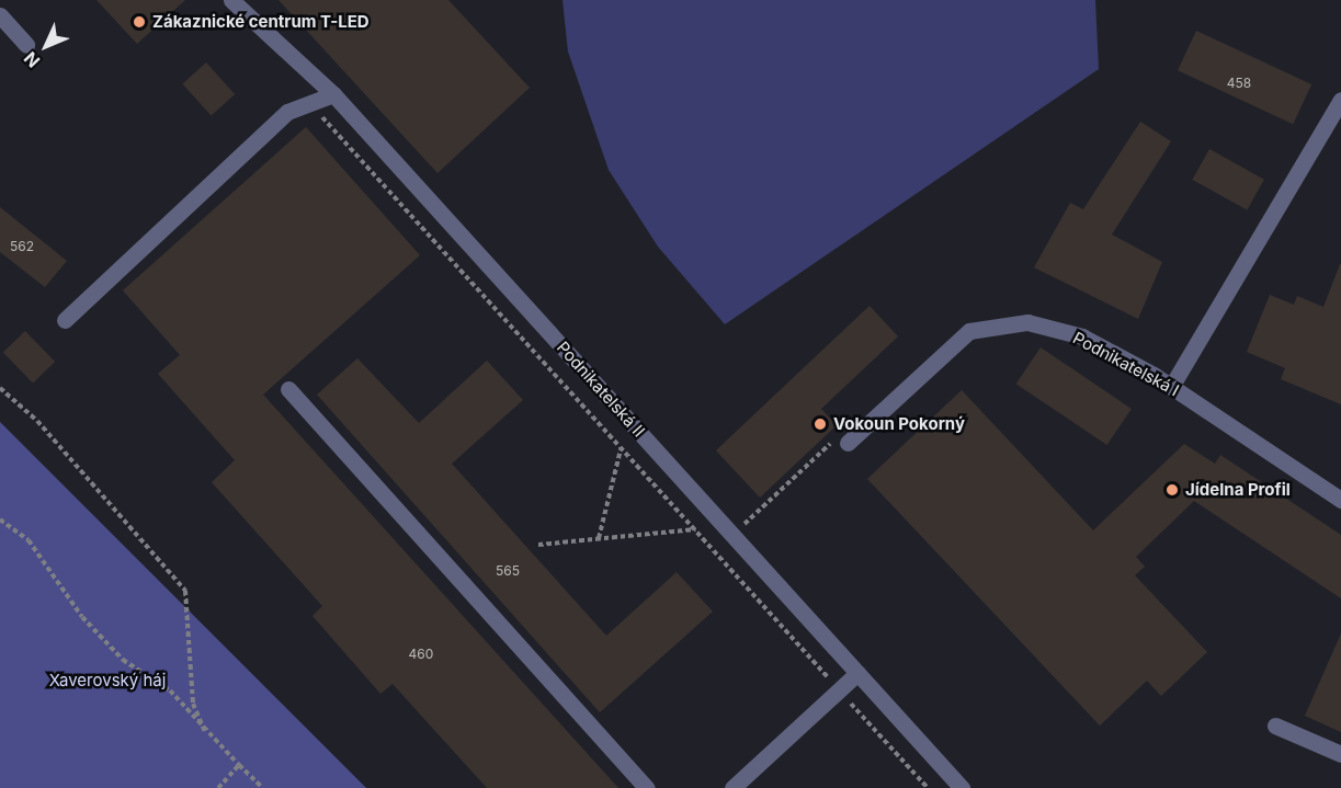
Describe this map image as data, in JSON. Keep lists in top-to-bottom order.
{
  "streets": {
    "lane": ["Podnikatelská Ⅰ", "Podnikatelská Ⅱ"]
  },
  "parks": ["Xaverovský háj"],
  "places": ["Zákaznické centrum T-LED", "Vokoun Pokorný", "Jídelna Profil"],
  "house_numbers": [
    "458",
    "562",
    "565",
    "460"
  ],
  "north": "bottom left"
}
